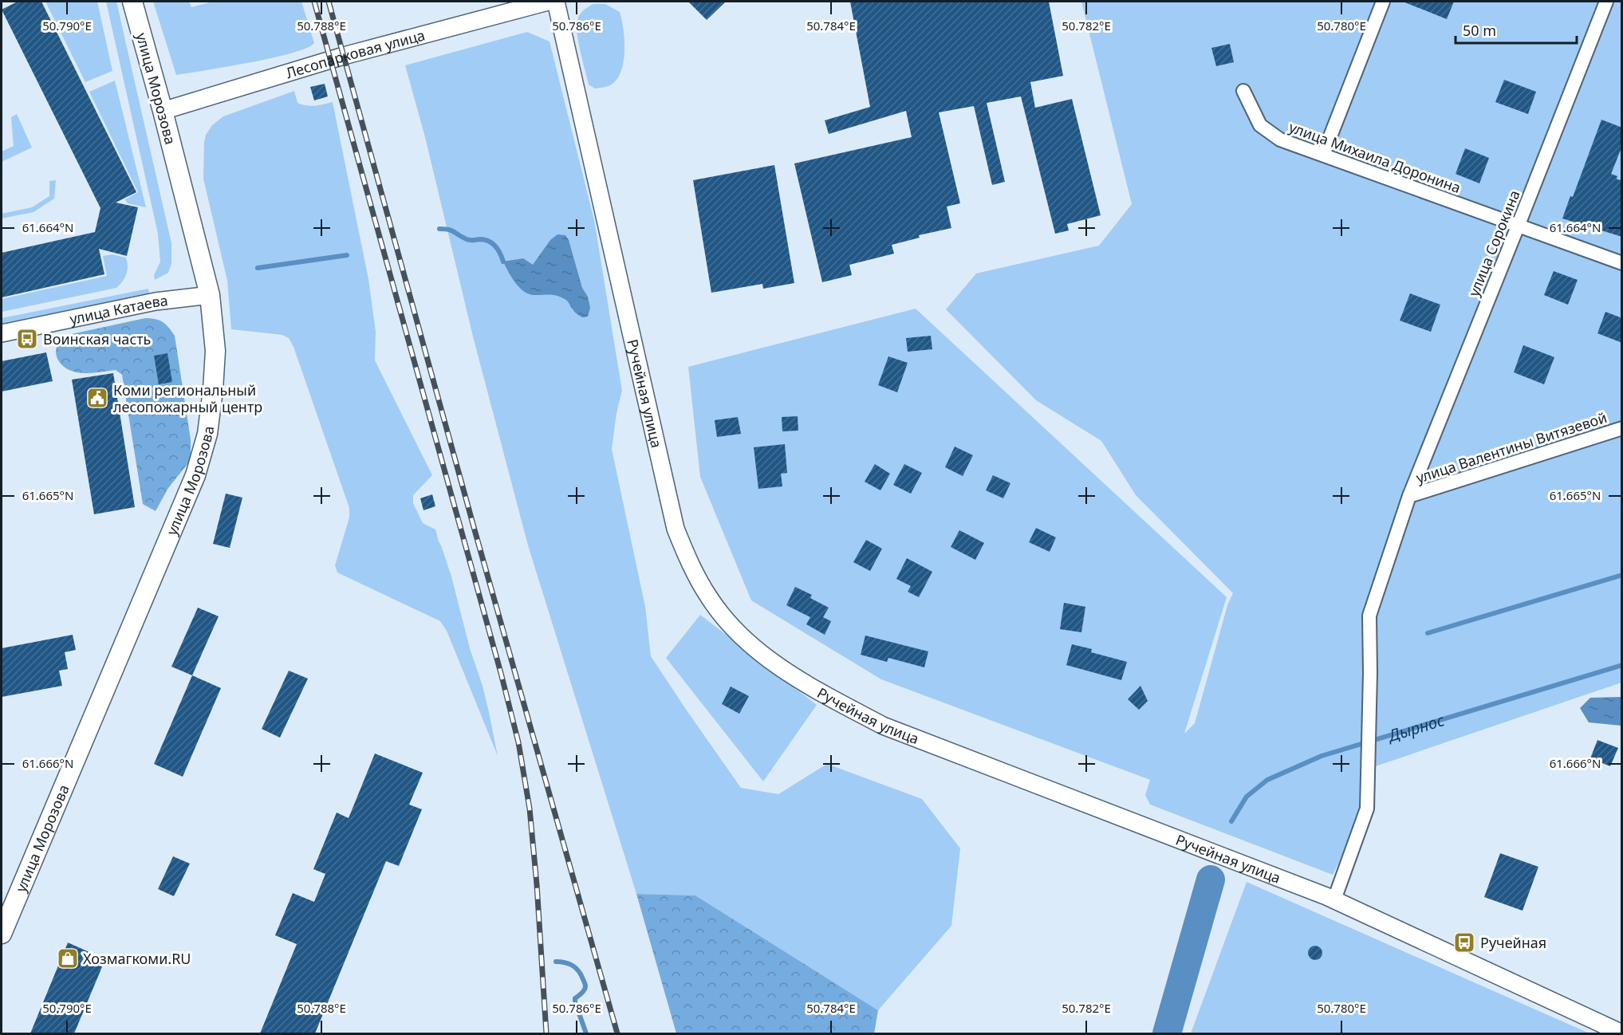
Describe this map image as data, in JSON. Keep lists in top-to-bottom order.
{
  "streets": {
    "main road": ["улица Морозова"],
    "street": [
      "Лесопарковая улица",
      "улица Михаила Доронина",
      "улица Сорокина",
      "улица Катаева",
      "Ручейная улица",
      "улица Валентины Витязевой"
    ]
  },
  "crossings": [
    ["Лесопарковая улица", "улица Морозова"],
    ["улица Морозова", "улица Катаева"],
    ["улица Михаила Доронина", "улица Сорокина"],
    ["улица Сорокина", "Ручейная улица"],
    ["улица Сорокина", "улица Валентины Витязевой"]
  ],
  "water": ["Дырнос"],
  "places": {
    "bus stop": ["Воинская часть", "Ручейная"],
    "public building": ["Коми региональный лесопожарный центр"],
    "shop": ["Хозмагкоми.RU"]
  },
  "scale_bar": "50 m",
  "coordinates": [
    "50.790°E",
    "50.788°E",
    "50.786°E",
    "50.784°E",
    "50.782°E",
    "50.780°E",
    "61.664°N",
    "61.665°N",
    "61.666°N"
  ]
}
